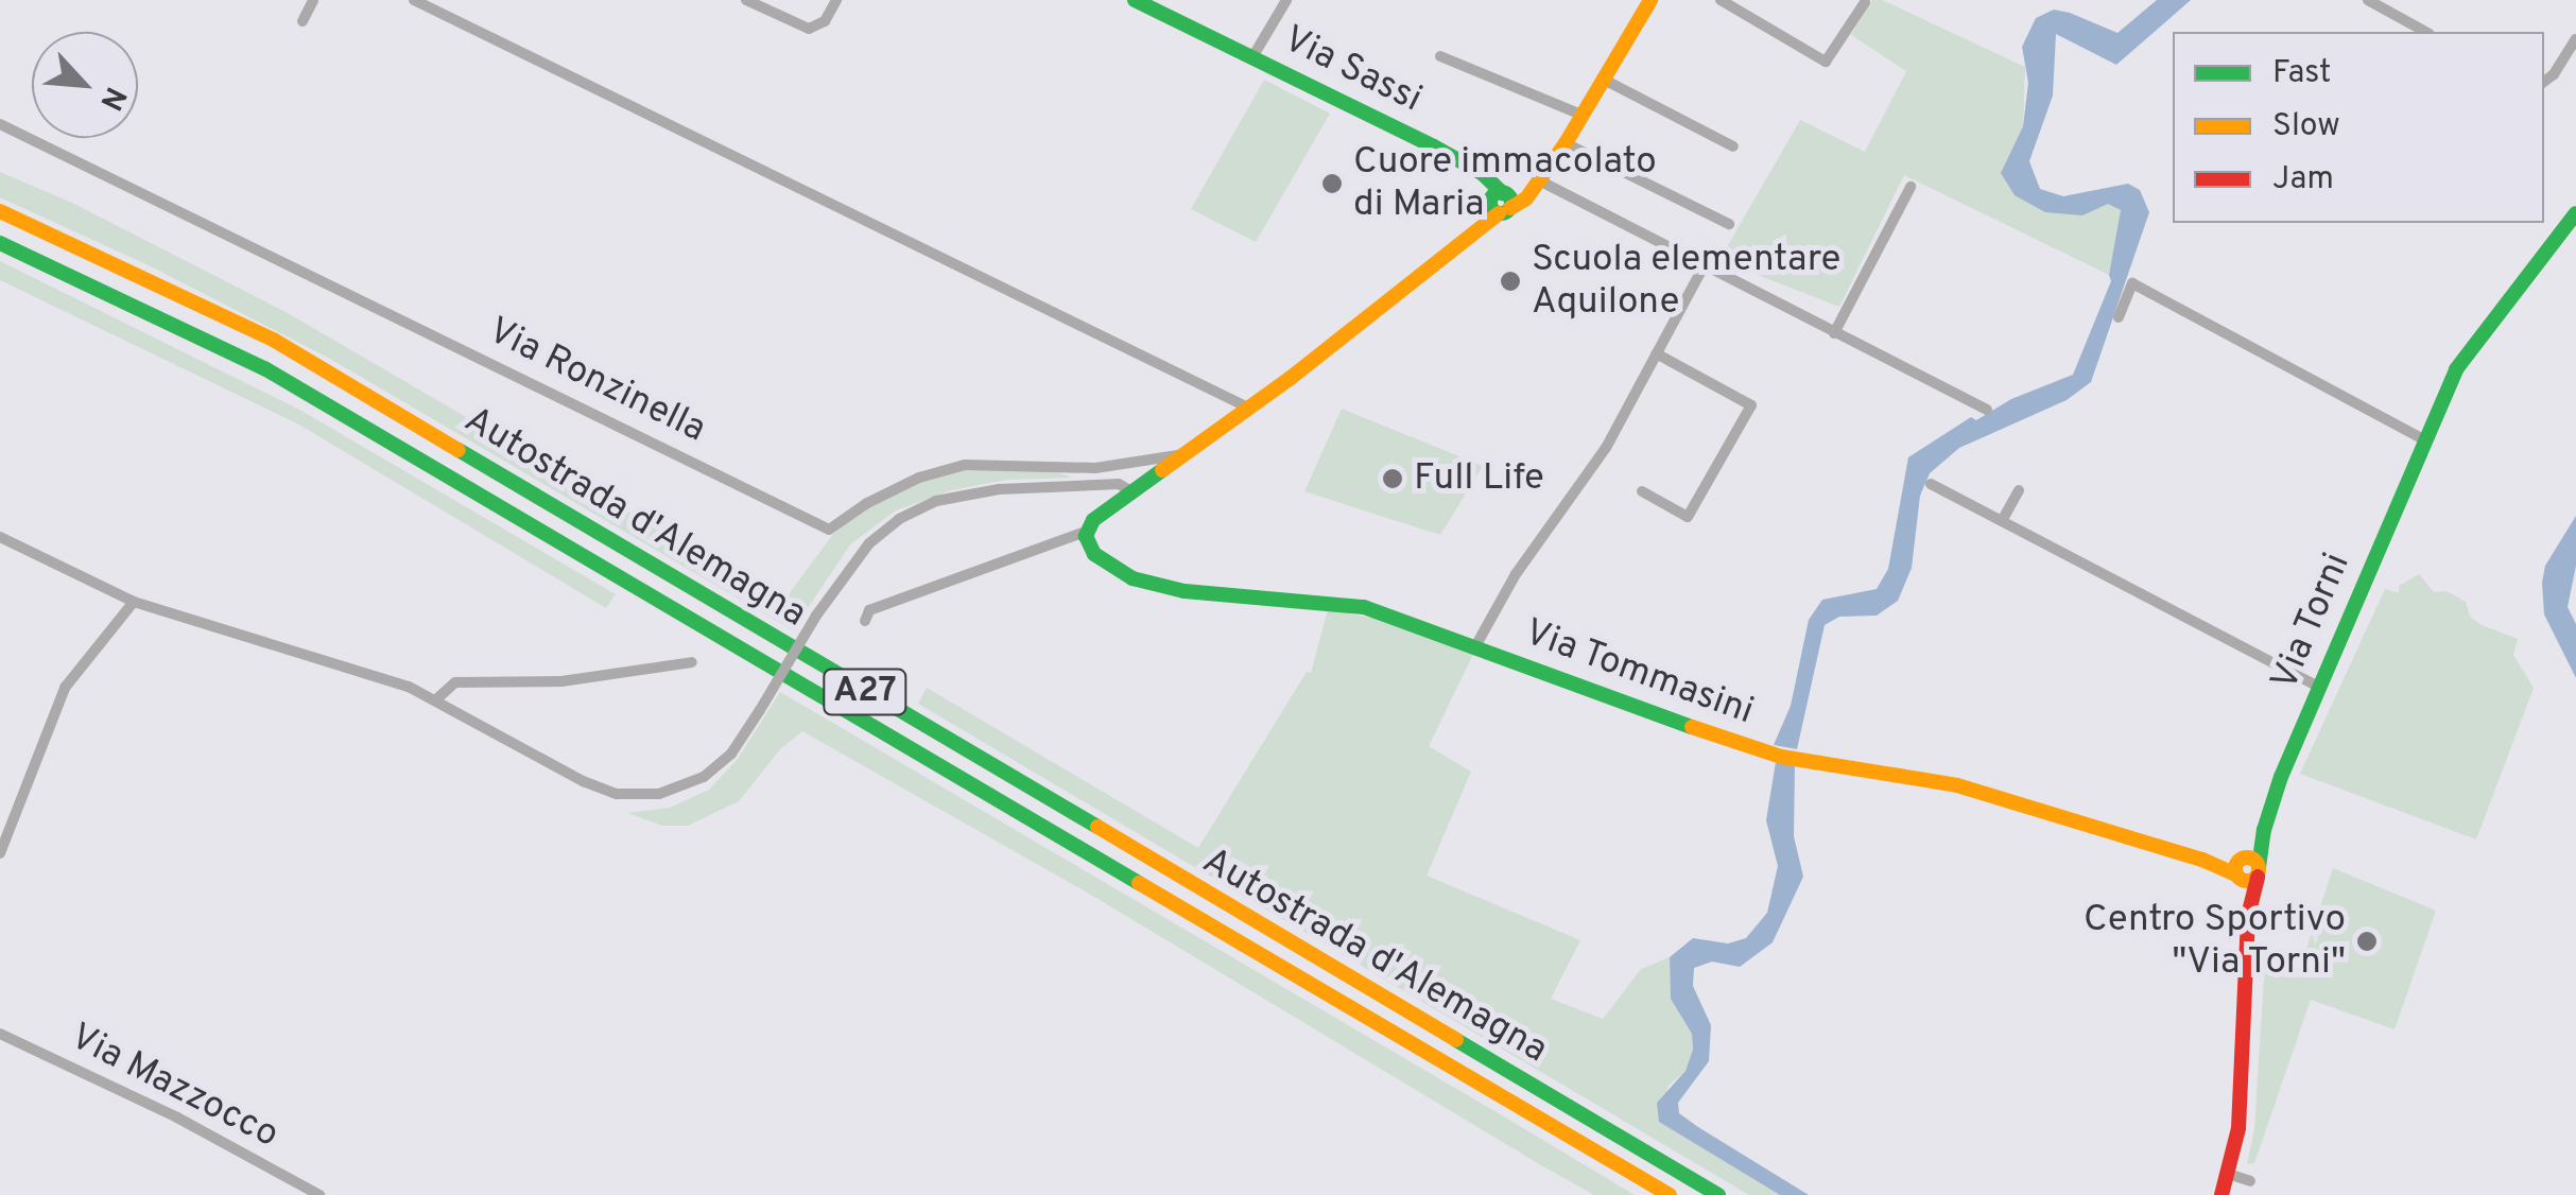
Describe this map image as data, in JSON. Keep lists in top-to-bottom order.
{
  "streets": {
    "main road": [
      "Via Sassi",
      "Via Ronzinella",
      "Autostrada d'Alemagna",
      "Via Torni",
      "Via Tommasini",
      "A27"
    ],
    "street": ["Via Mazzocco"]
  },
  "crossings": [
    ["Via Sassi", "Via Ronzinella"],
    ["Via Ronzinella", "Via Tommasini"],
    ["Via Torni", "Via Tommasini"]
  ],
  "places": [
    "Cuore immacolato di Maria",
    "Scuola elementare Aquilone",
    "Full Life",
    "Centro Sportivo \"Via Torni\""
  ],
  "legend": ["Fast", "Slow", "Jam"],
  "north": "bottom right"
}
